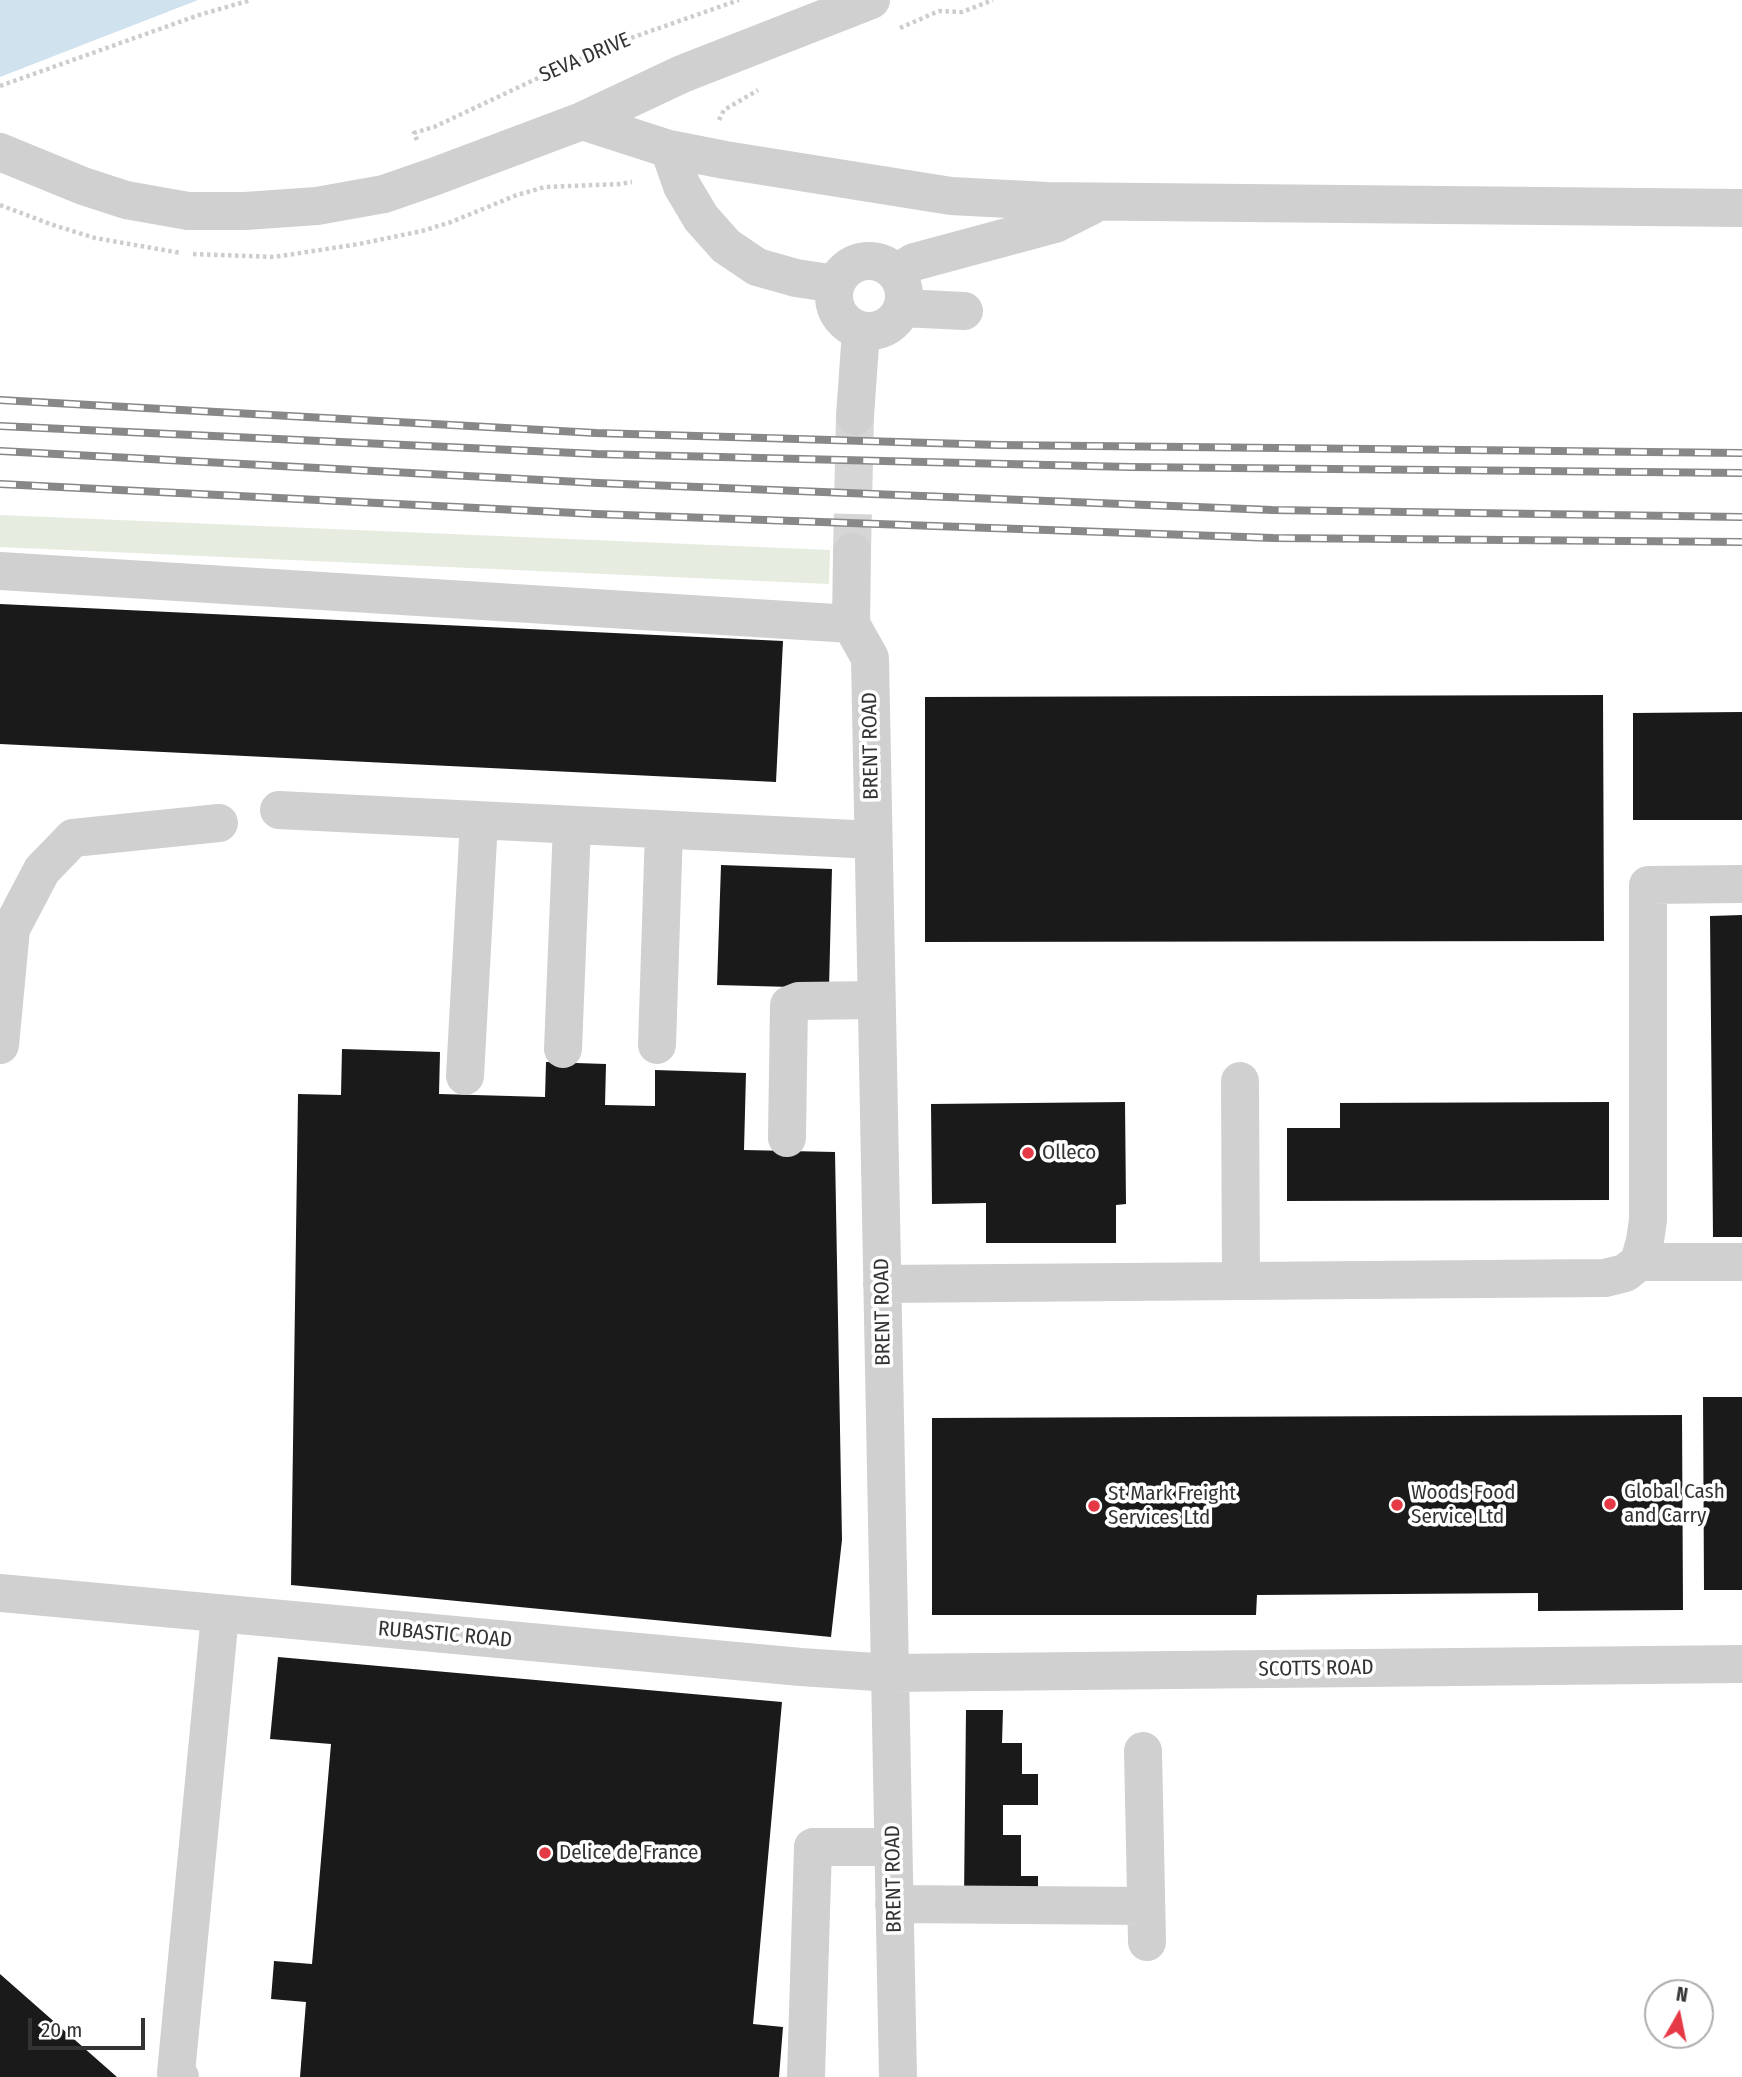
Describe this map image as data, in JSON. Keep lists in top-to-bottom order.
{
  "streets": {
    "street": ["BRENT ROAD", "RUBASTIC ROAD", "SCOTTS ROAD"],
    "path": ["SEVA DRIVE"]
  },
  "crossings": [
    ["BRENT ROAD", "RUBASTIC ROAD"],
    ["BRENT ROAD", "SCOTTS ROAD"],
    ["RUBASTIC ROAD", "SCOTTS ROAD"]
  ],
  "places": [
    "Olleco",
    "Global Cash and Carry",
    "Woods Food Service Ltd",
    "St Mark Freight Services Ltd",
    "Delice de France"
  ],
  "scale_bar": "20 m",
  "north": "top"
}
